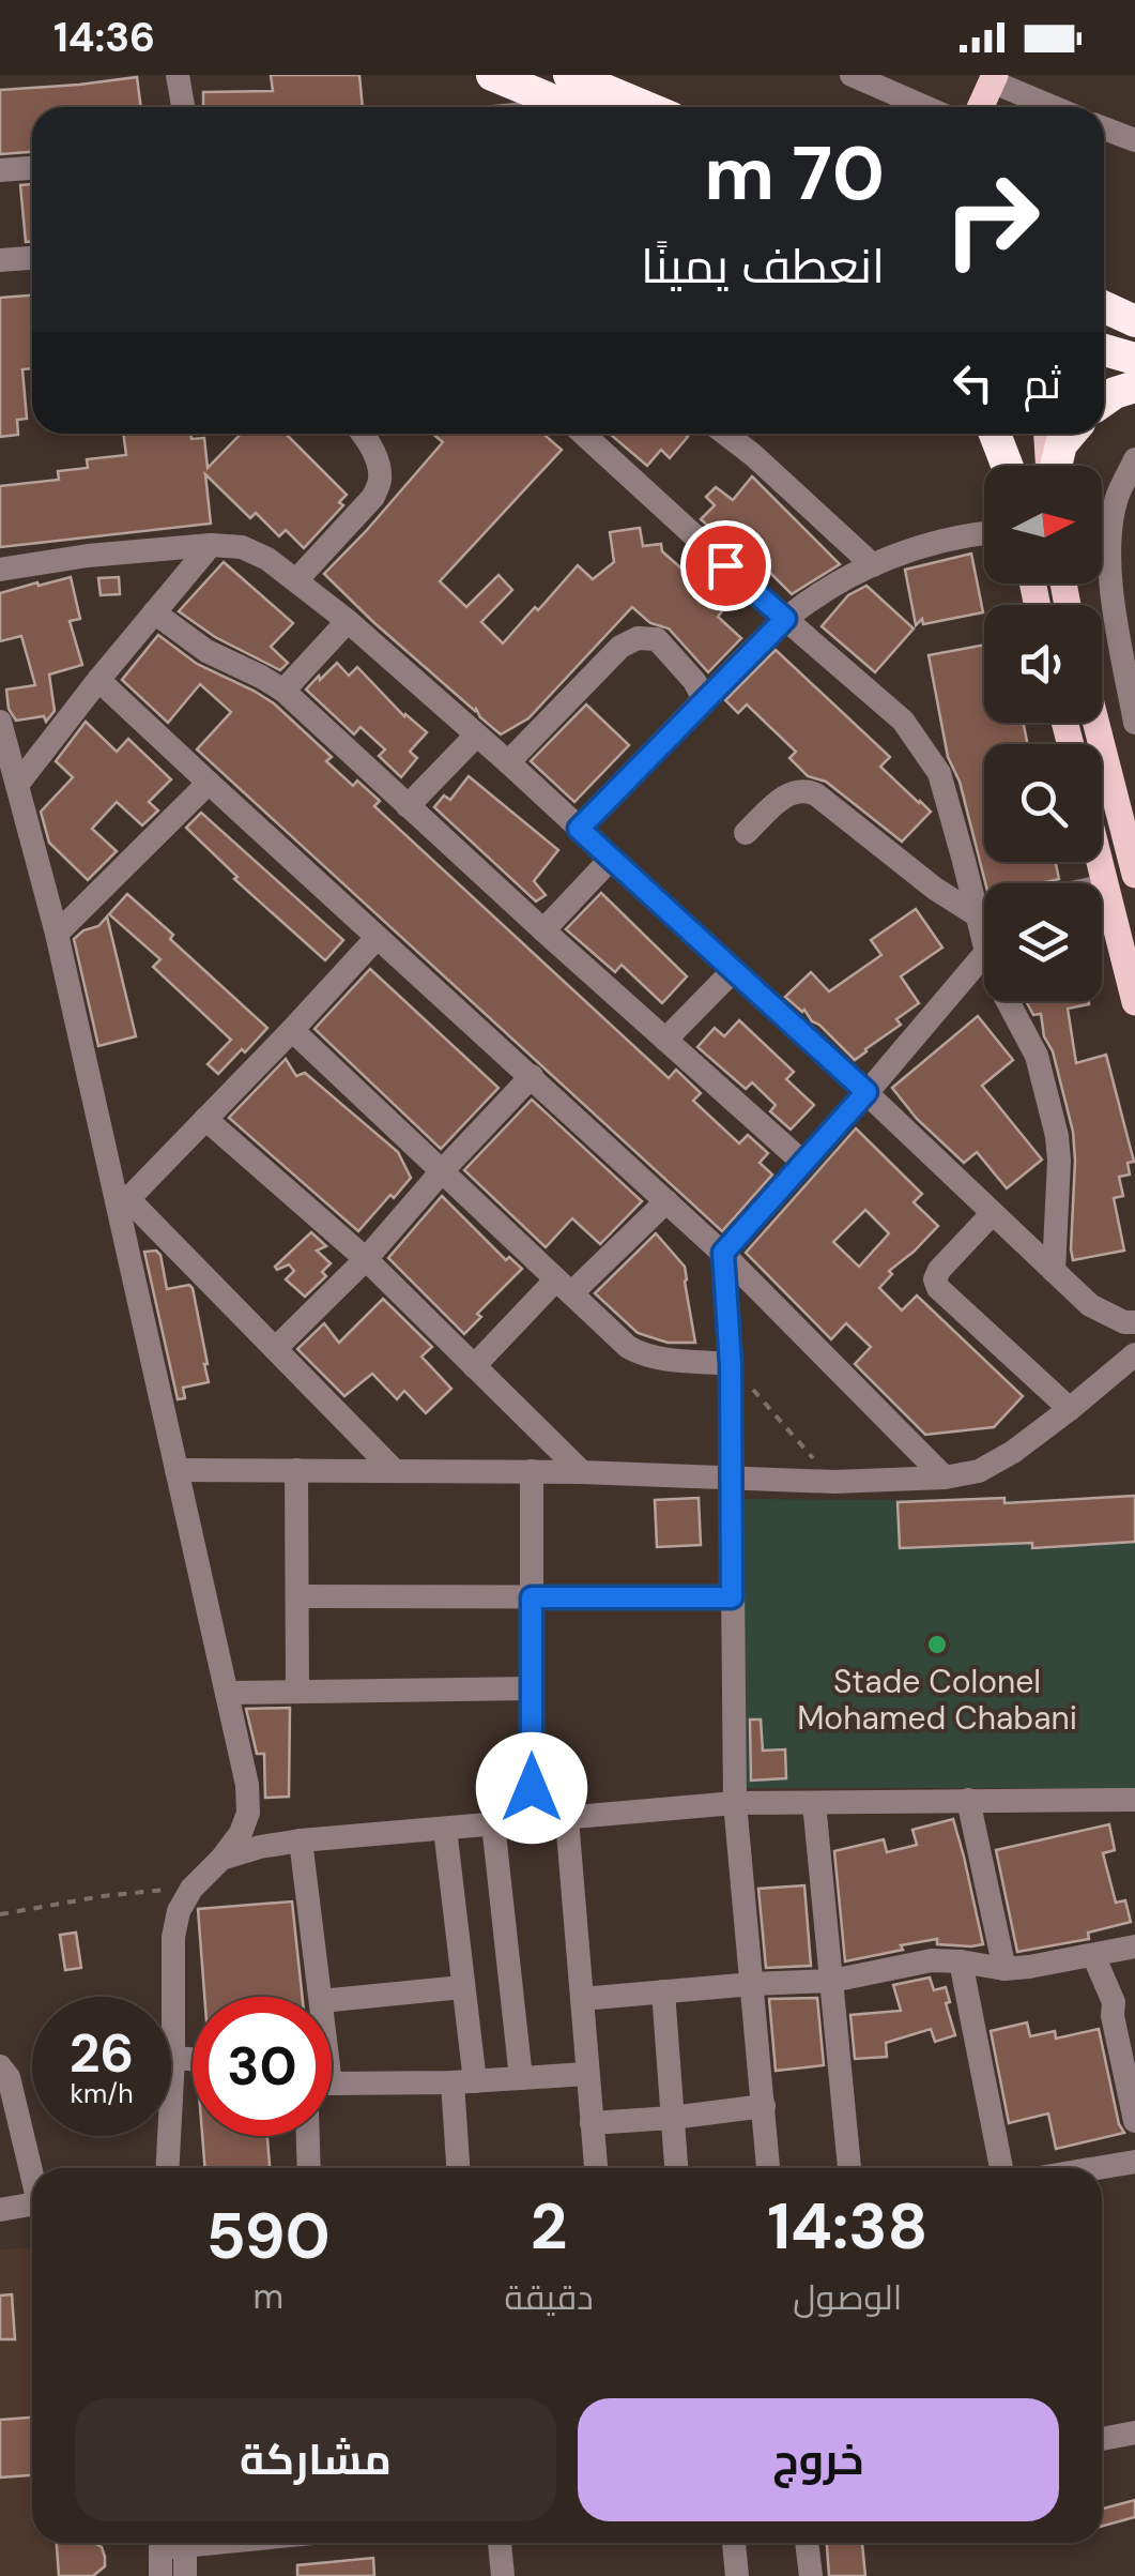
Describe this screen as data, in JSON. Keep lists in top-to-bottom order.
{
  "places": ["Stade Colonel Mohamed Chabani"],
  "north": "right",
  "page": {
    "status": "14:36",
    "turn": ["70 m", "انعطف يمينًا"],
    "then": "ثم",
    "speed": "26 km/h",
    "limit": "30",
    "eta": [
      "14:38",
      "الوصول",
      "2",
      "دقيقة",
      "590",
      "m"
    ],
    "buttons": ["خروج", "مشاركة"]
  }
}
